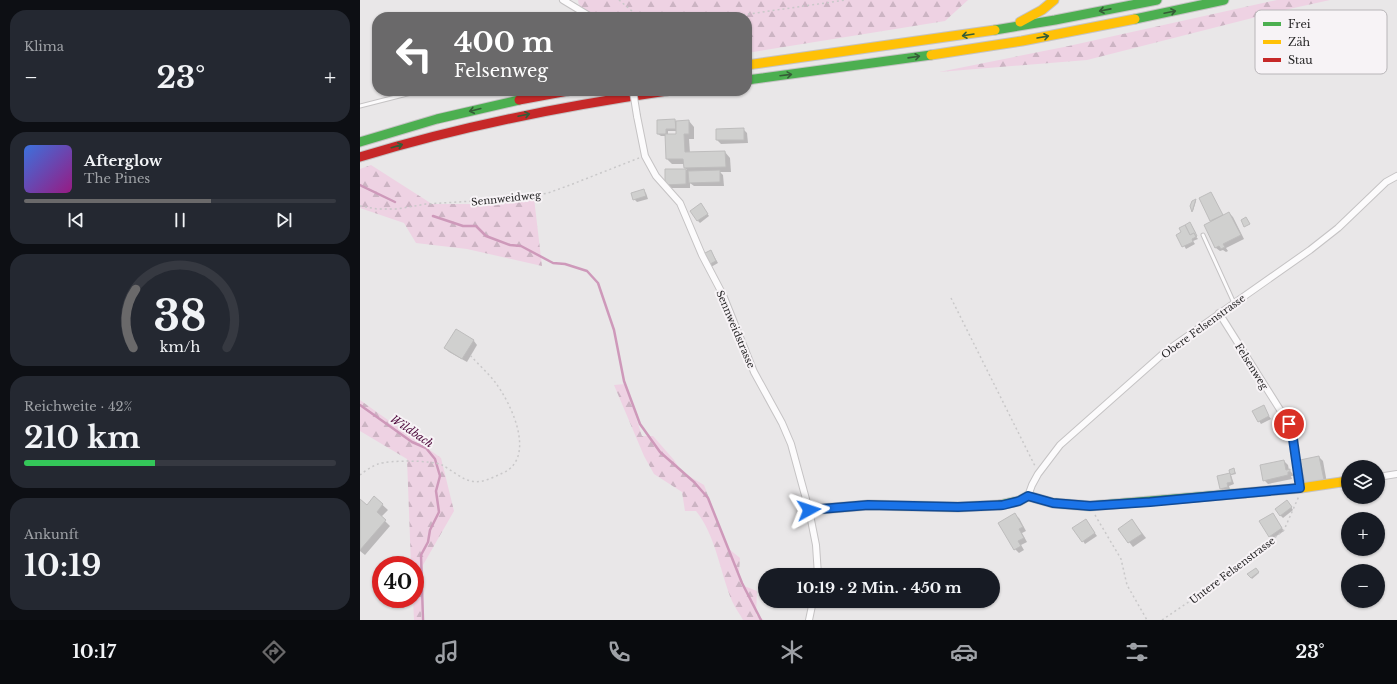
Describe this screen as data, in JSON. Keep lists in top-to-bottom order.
{
  "streets": {
    "street": ["Obere Felsenstrasse", "Sennweidstrasse", "Felsenweg"],
    "path": ["Sennweidweg", "Untere Felsenstrasse"]
  },
  "crossings": [
    ["Sennweidweg", "Sennweidstrasse"],
    ["Obere Felsenstrasse", "Felsenweg"],
    ["Felsenweg", "Untere Felsenstrasse"]
  ],
  "water": ["Wildbach"],
  "legend": ["Frei", "Zäh", "Stau"],
  "page": {
    "tile": [
      "Klima",
      ["Reichweite · 42%", "210 km"],
      ["Ankunft", "10:19"]
    ],
    "turn": ["400 m", "Felsenweg"],
    "heat": ["−", "23°", "+"],
    "song": ["Afterglow", "The Pines"],
    "map_buttons": ["+", "−"],
    "limit": "40",
    "trip": "10:19 · 2 Min. · 450 m",
    "tabs": ["10:17", "23°"],
    "gauge": ["38", "km/h"]
  }
}
